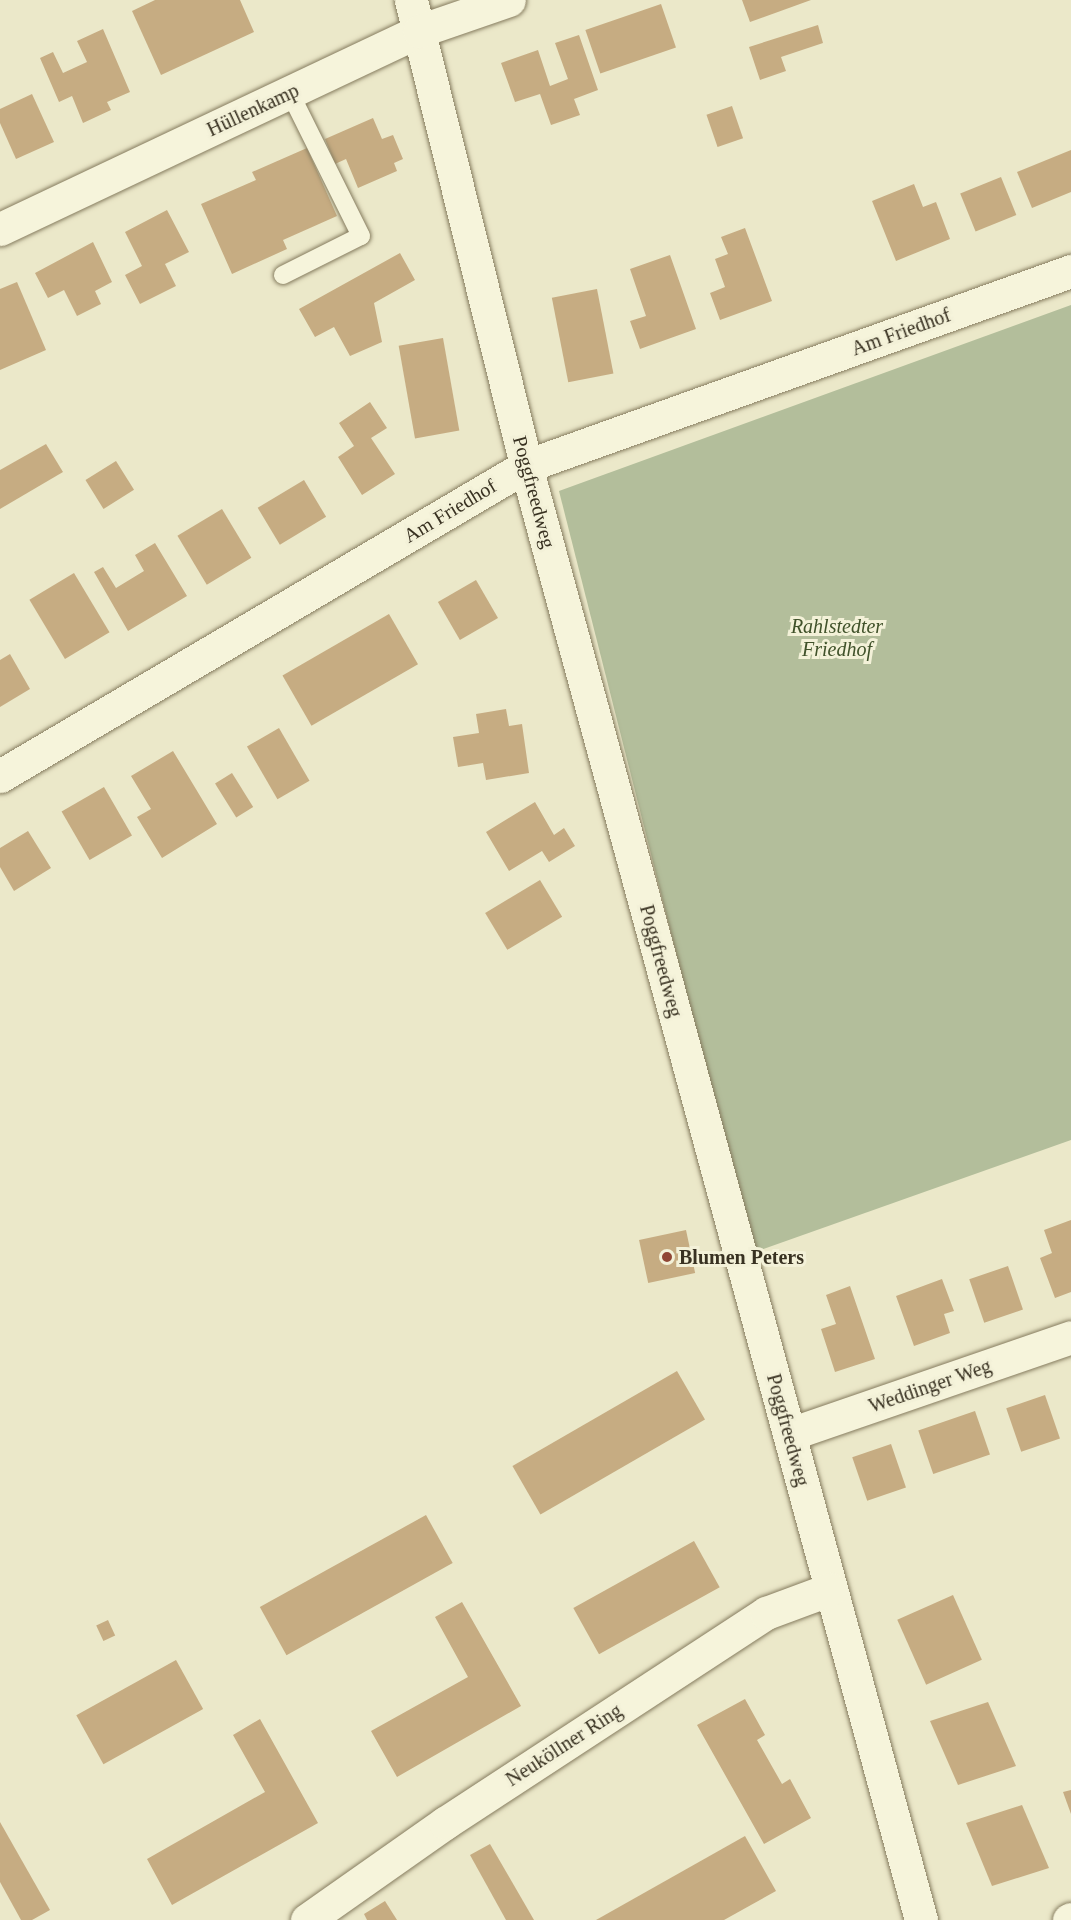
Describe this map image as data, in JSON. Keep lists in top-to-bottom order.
{
  "streets": {
    "street": [
      "Hüllenkamp",
      "Am Friedhof",
      "Poggfreedweg",
      "Weddinger Weg",
      "Neuköllner Ring"
    ]
  },
  "crossings": [
    ["Hüllenkamp", "Poggfreedweg"],
    ["Am Friedhof", "Poggfreedweg"],
    ["Poggfreedweg", "Weddinger Weg"],
    ["Poggfreedweg", "Neuköllner Ring"]
  ],
  "parks": ["Rahlstedter Friedhof"],
  "places": ["Blumen Peters"]
}
